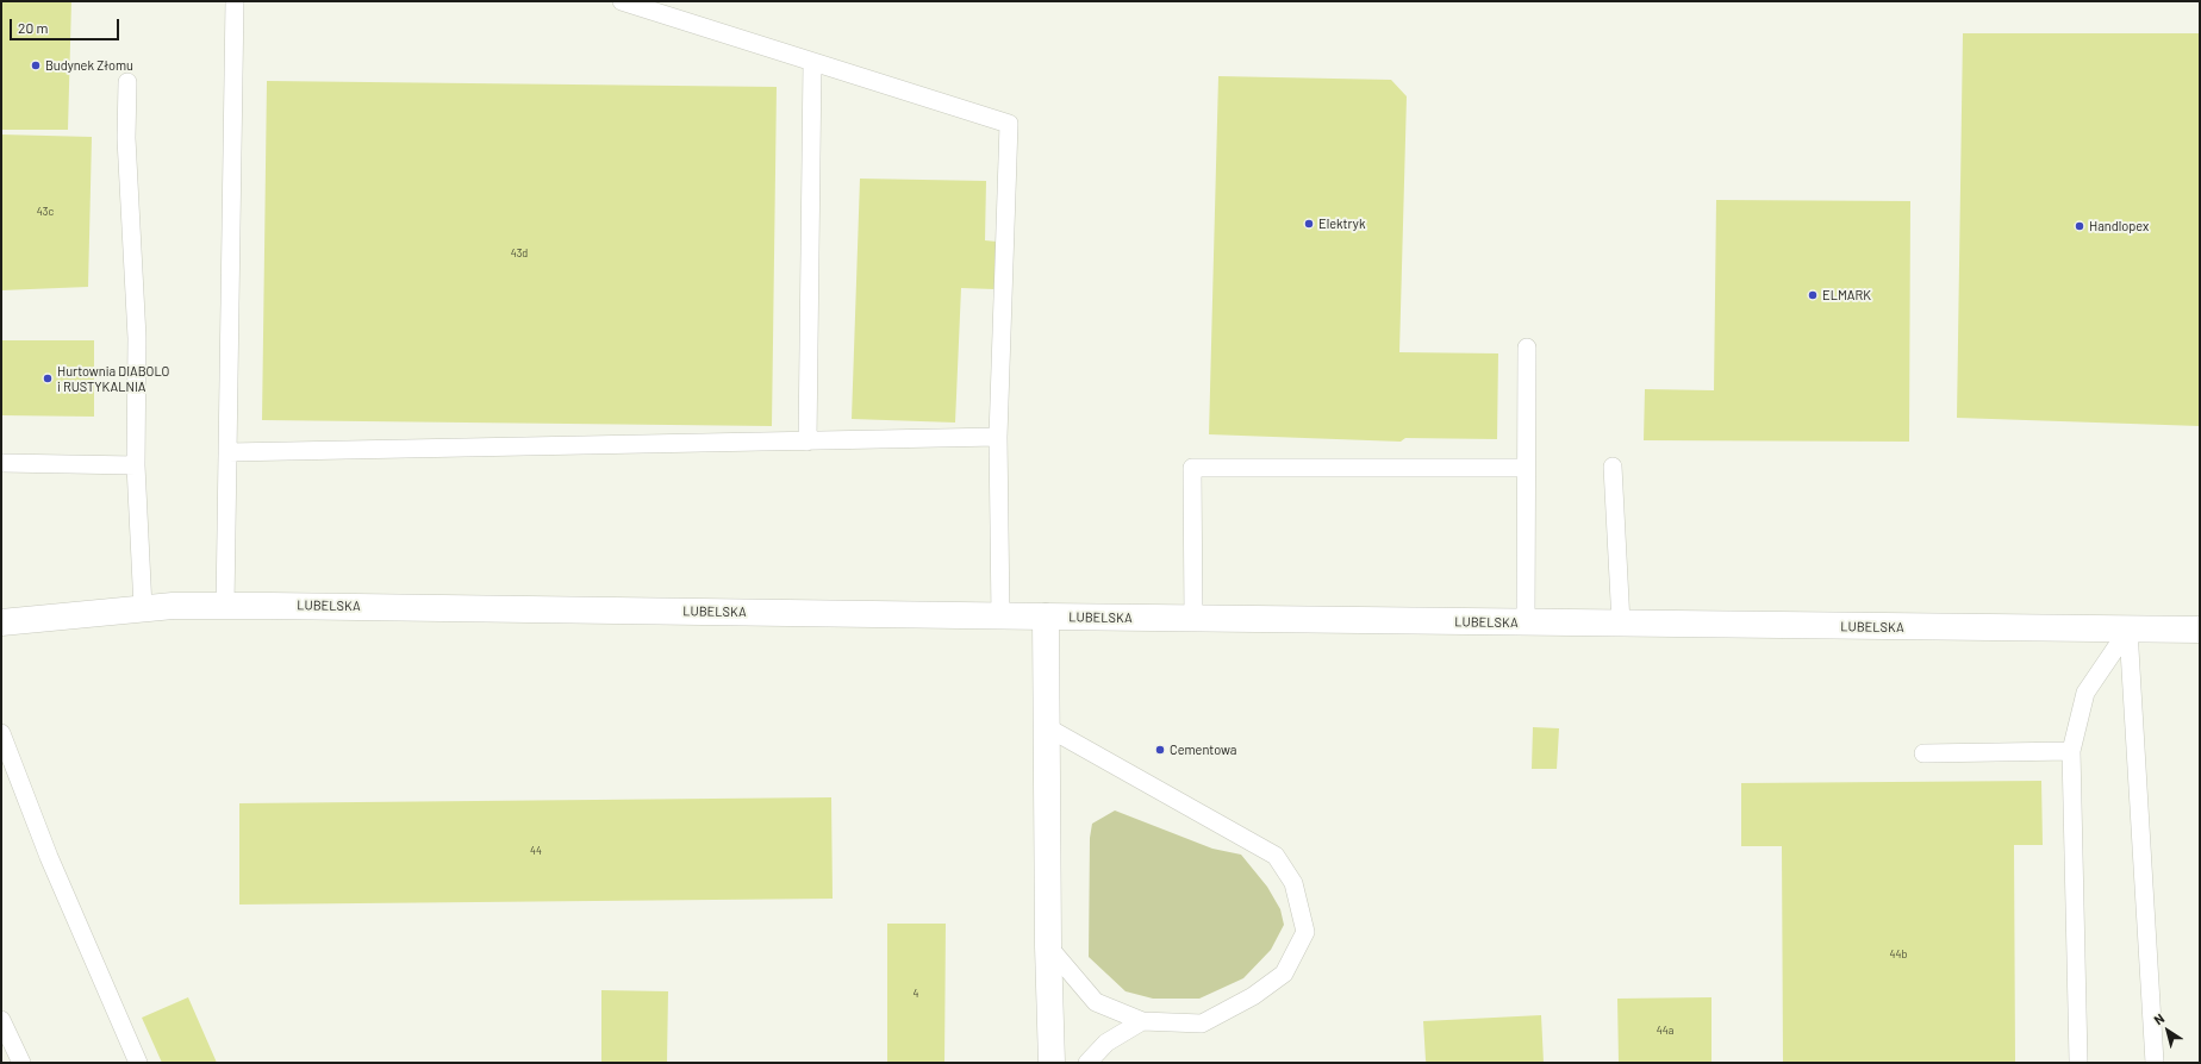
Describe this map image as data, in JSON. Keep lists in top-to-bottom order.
{
  "streets": {
    "street": ["LUBELSKA"]
  },
  "places": [
    "Budynek Złomu",
    "Elektryk",
    "Handlopex",
    "ELMARK",
    "Hurtownia DIABOLO i RUSTYKALNIA",
    "Cementowa"
  ],
  "house_numbers": [
    "43c",
    "43d",
    "44",
    "44b",
    "4",
    "44a"
  ],
  "scale_bar": "20 m",
  "north": "top left"
}
